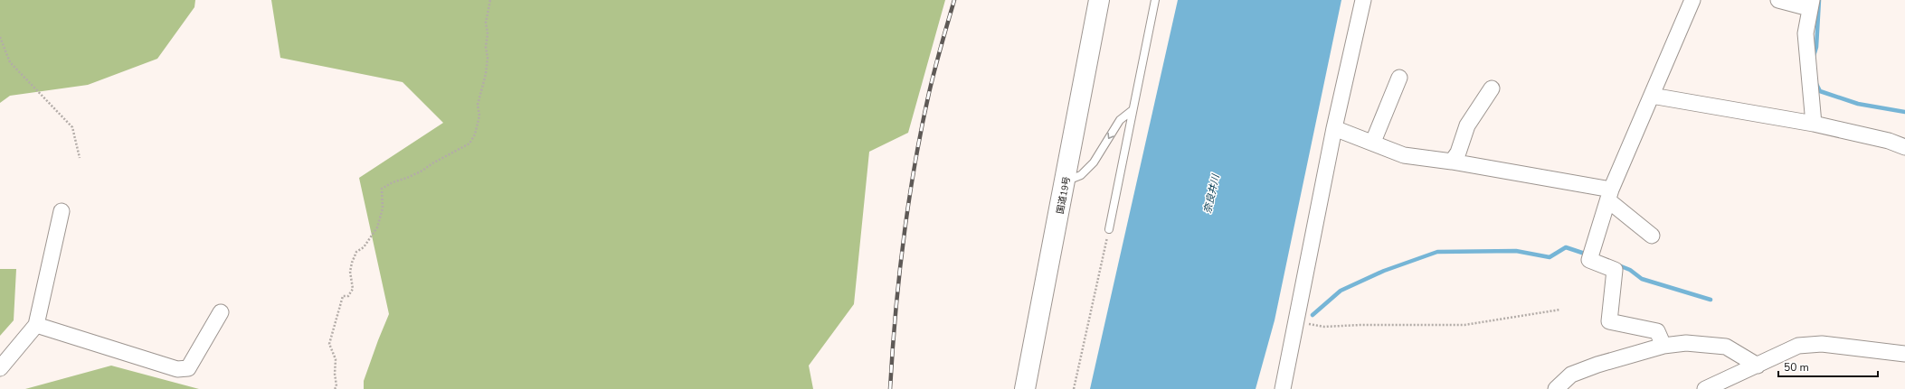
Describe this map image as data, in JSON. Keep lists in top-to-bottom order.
{
  "streets": {
    "highway": ["国道19号"]
  },
  "water": ["奈良井川"],
  "scale_bar": "50 m"
}
